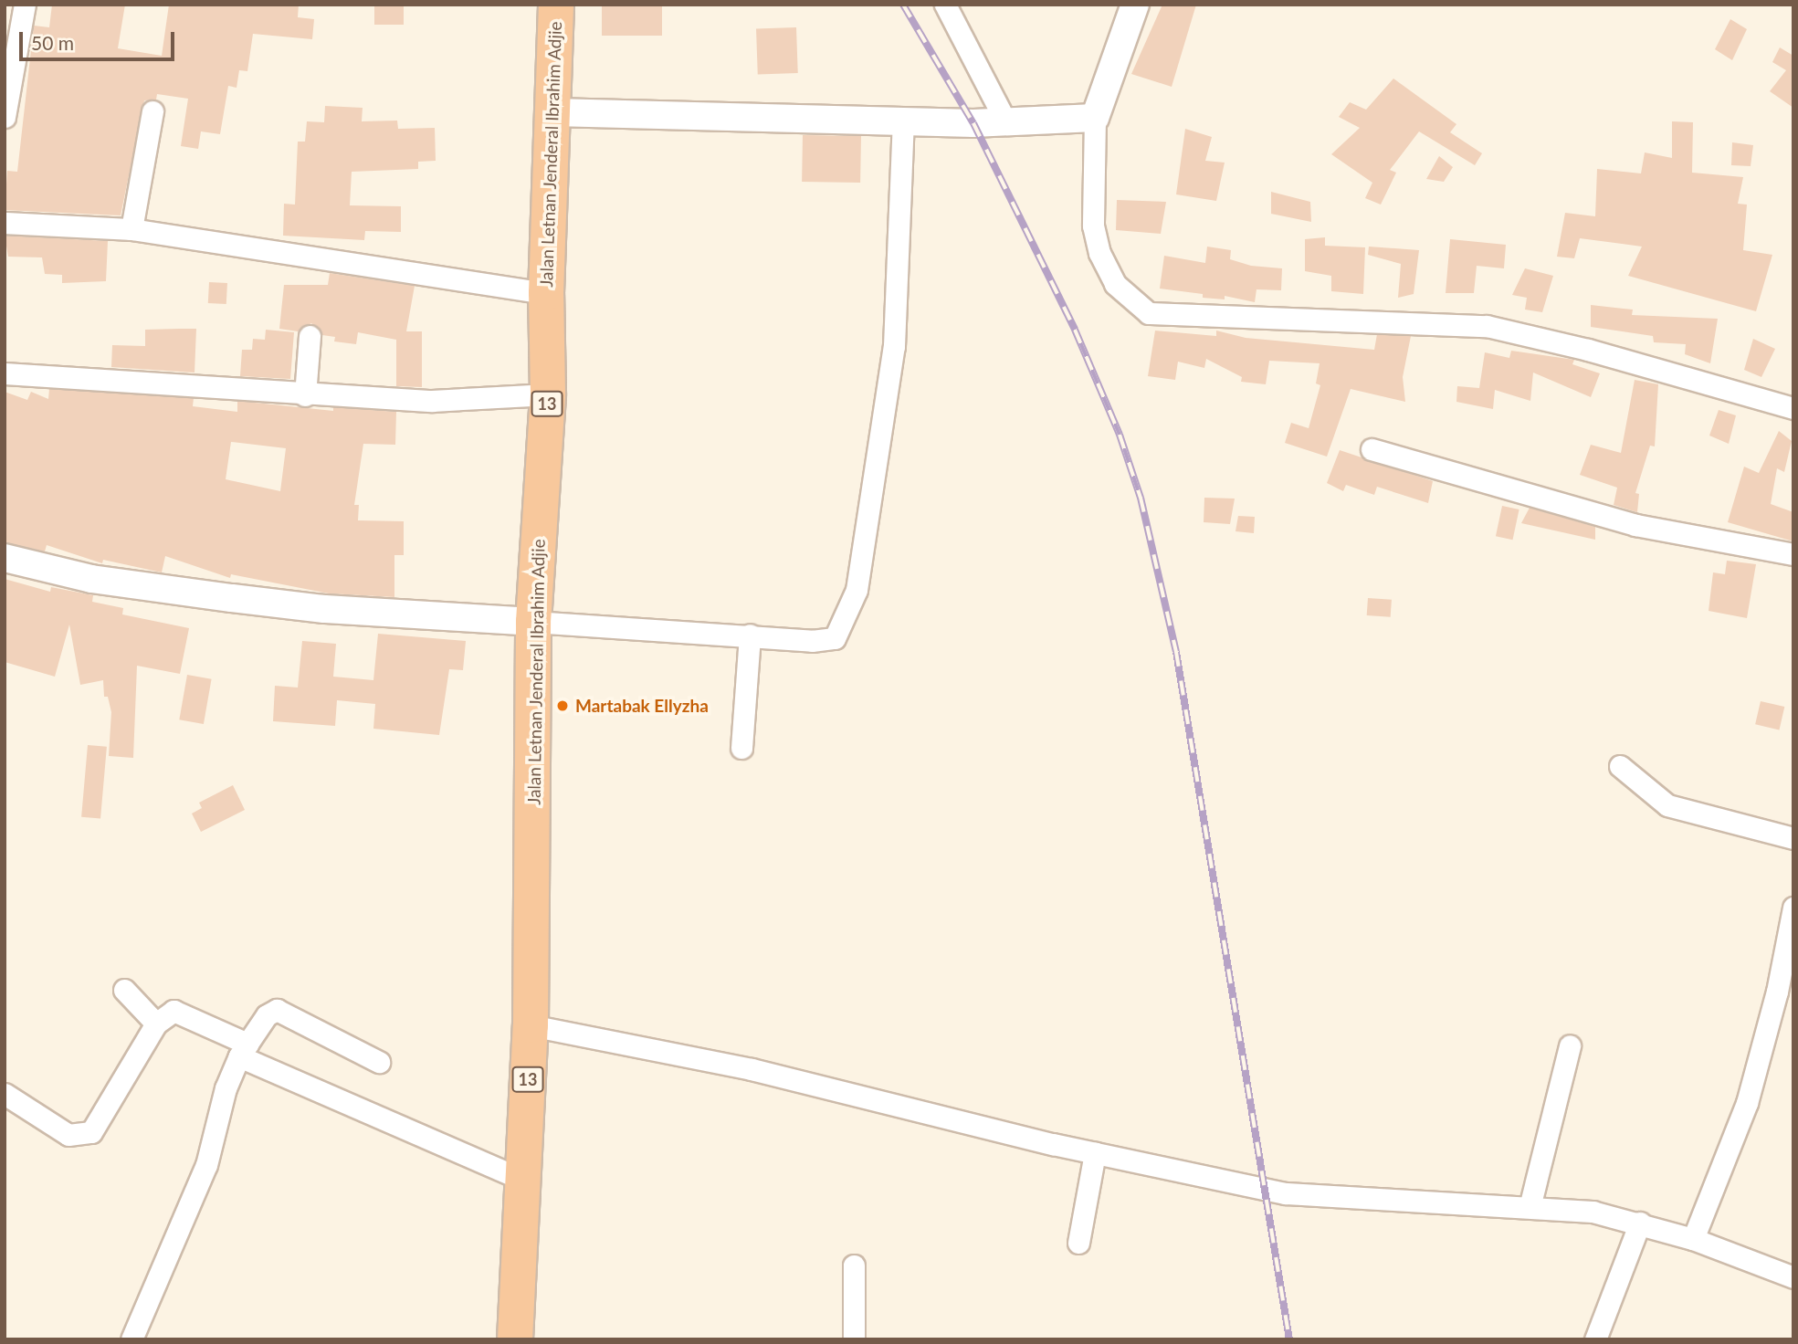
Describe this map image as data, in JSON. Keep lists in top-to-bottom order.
{
  "streets": {
    "highway": ["Jalan Letnan Jenderal Ibrahim Adjie", "13"]
  },
  "places": ["Martabak Ellyzha"],
  "scale_bar": "50 m"
}
